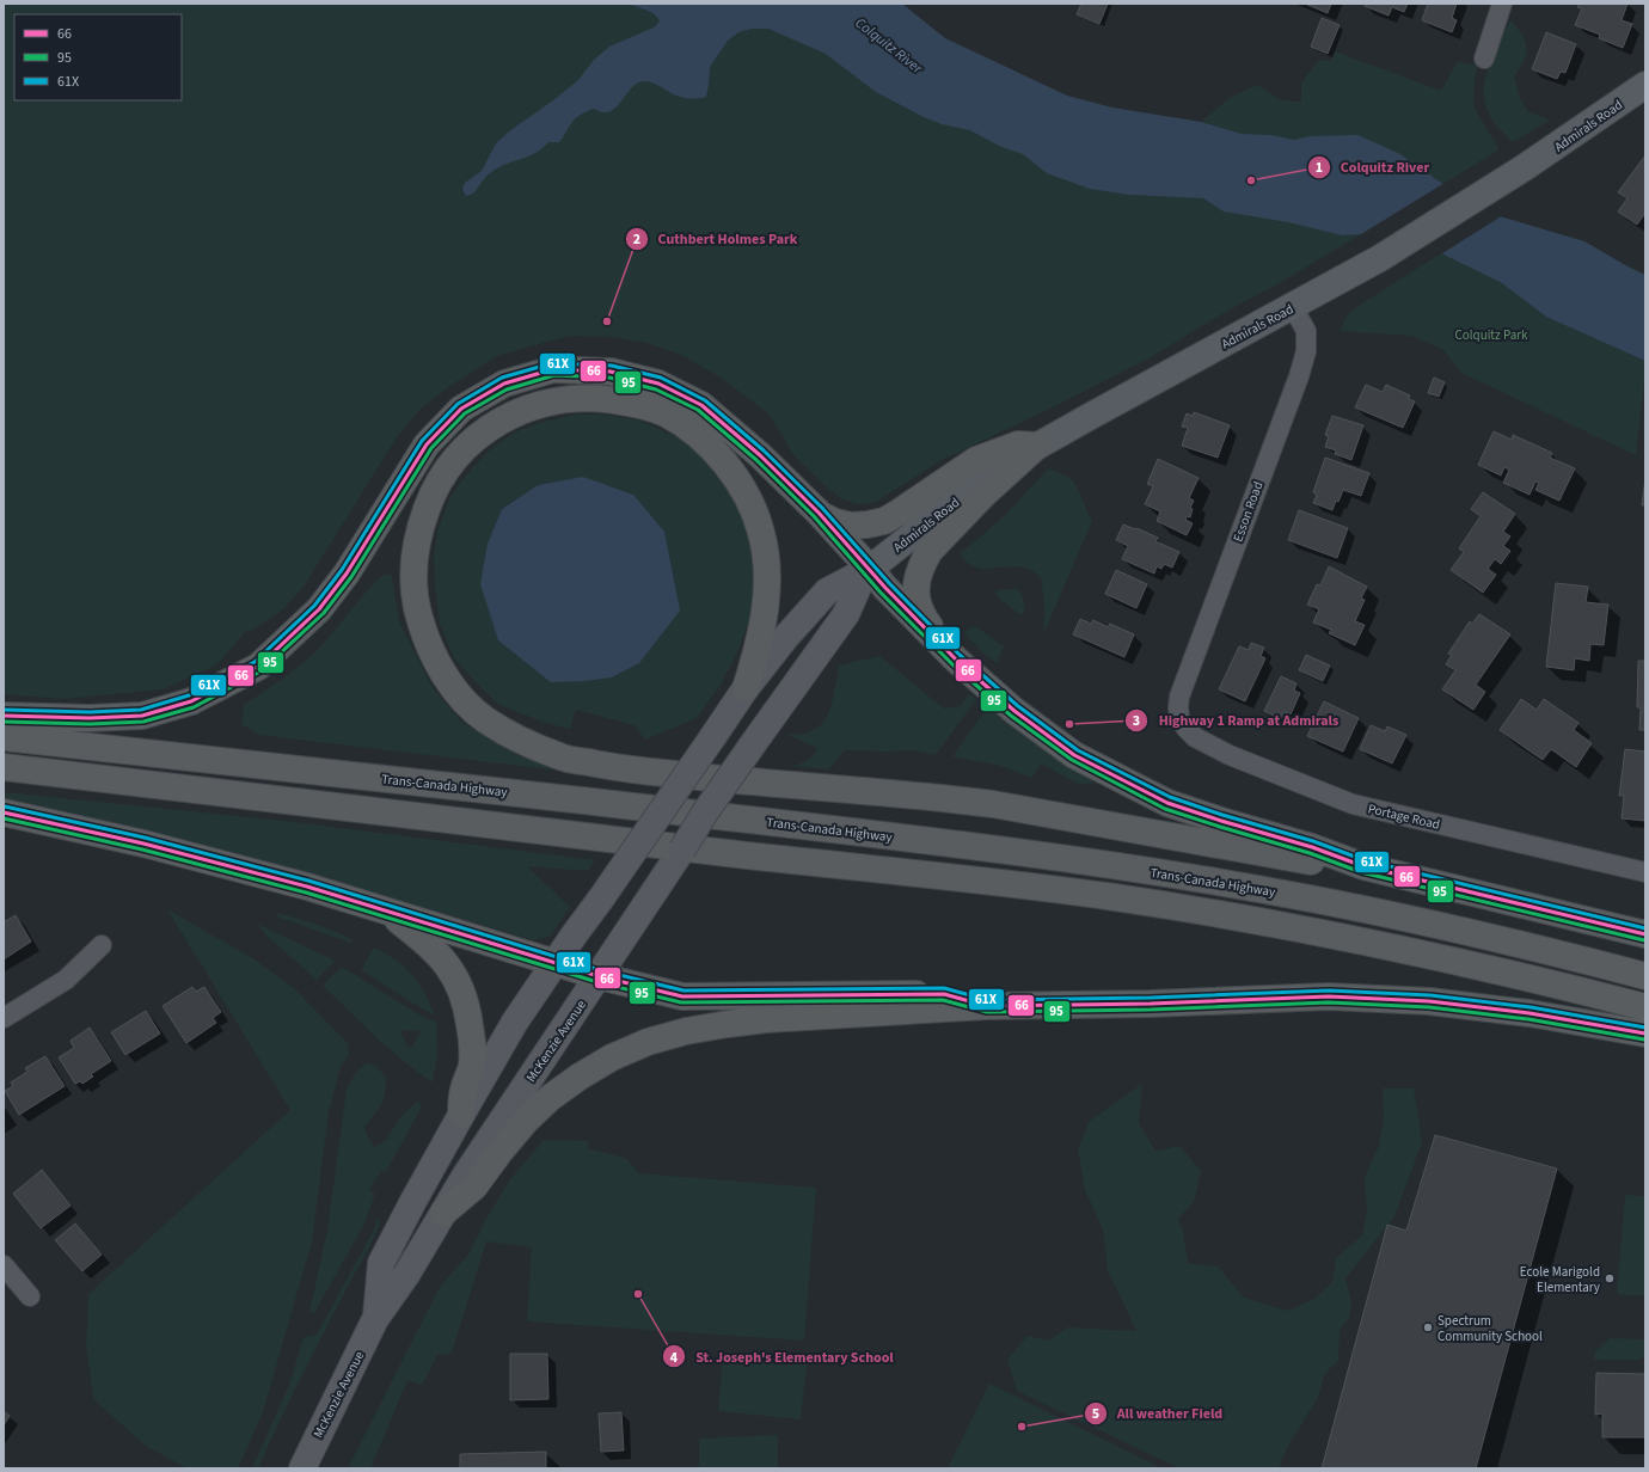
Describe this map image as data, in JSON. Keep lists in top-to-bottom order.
{
  "streets": {
    "highway": ["Trans-Canada Highway"],
    "main road": ["Admirals Road", "McKenzie Avenue"],
    "street": ["Esson Road", "Portage Road"]
  },
  "crossings": [
    ["Admirals Road", "Esson Road"],
    ["Admirals Road", "McKenzie Avenue"],
    ["Esson Road", "Portage Road"]
  ],
  "water": ["Colquitz River"],
  "parks": ["Colquitz Park"],
  "places": [
    "Colquitz River",
    "Cuthbert Holmes Park",
    "Highway 1 Ramp at Admirals",
    "Ecole Marigold Elementary",
    "St. Joseph's Elementary School",
    "Spectrum Community School",
    "All weather Field"
  ],
  "lines": ["transit line 61X", "transit line 66", "transit line 95"],
  "legend": ["66", "95", "61X"]
}
